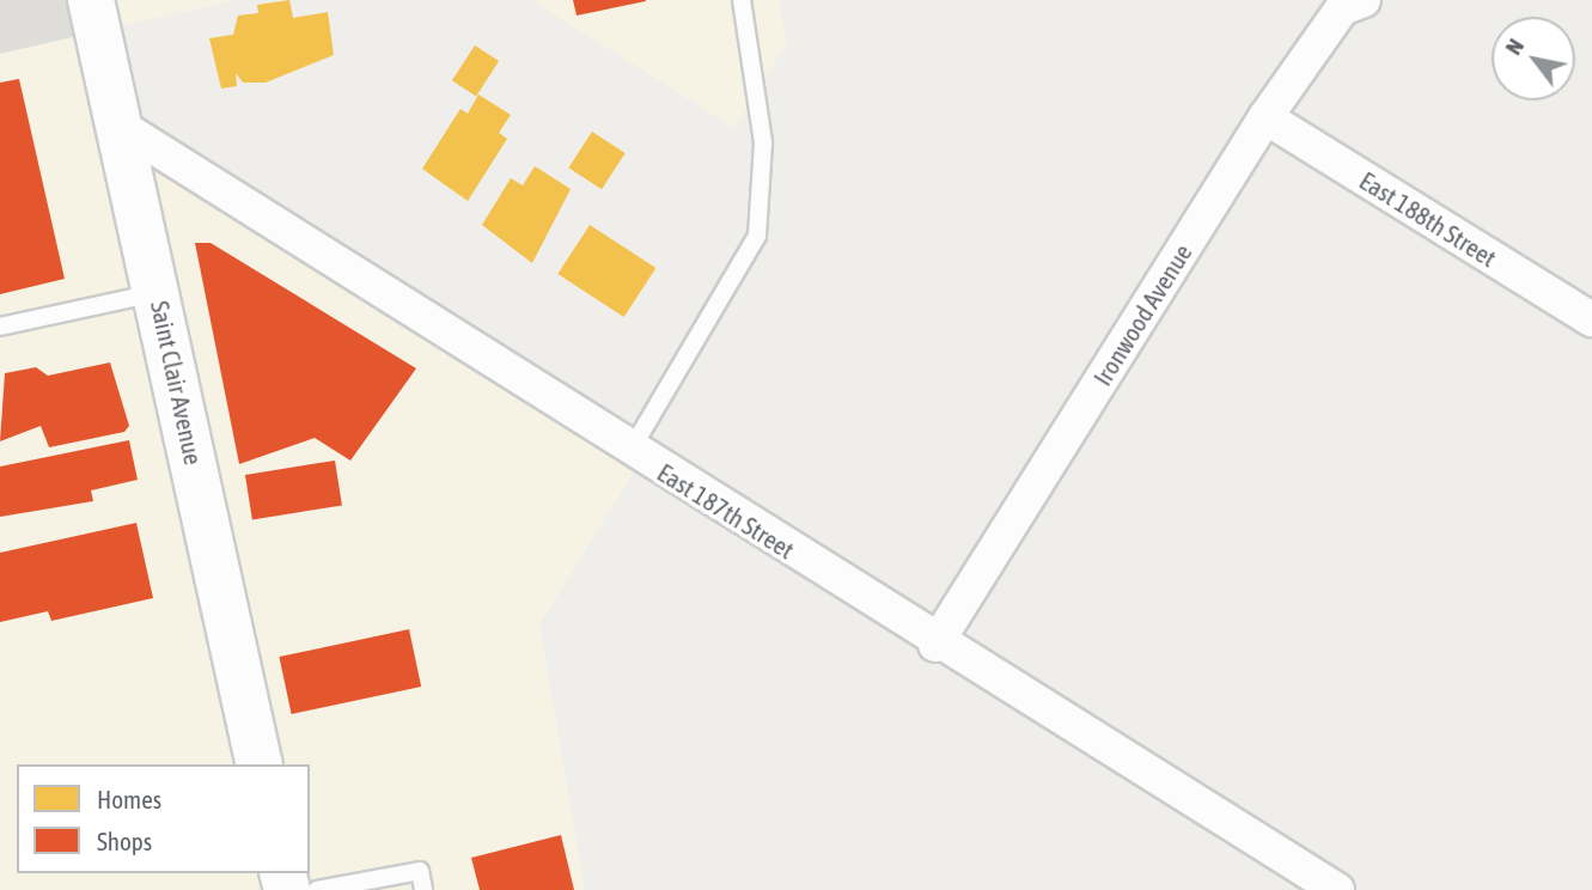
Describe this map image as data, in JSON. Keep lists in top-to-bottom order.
{
  "streets": {
    "street": [
      "East 188th Street",
      "Ironwood Avenue",
      "Saint Clair Avenue",
      "East 187th Street"
    ]
  },
  "crossings": [
    ["East 188th Street", "Ironwood Avenue"],
    ["Ironwood Avenue", "East 187th Street"],
    ["Saint Clair Avenue", "East 187th Street"]
  ],
  "legend": ["Homes", "Shops"],
  "north": "top left"
}
